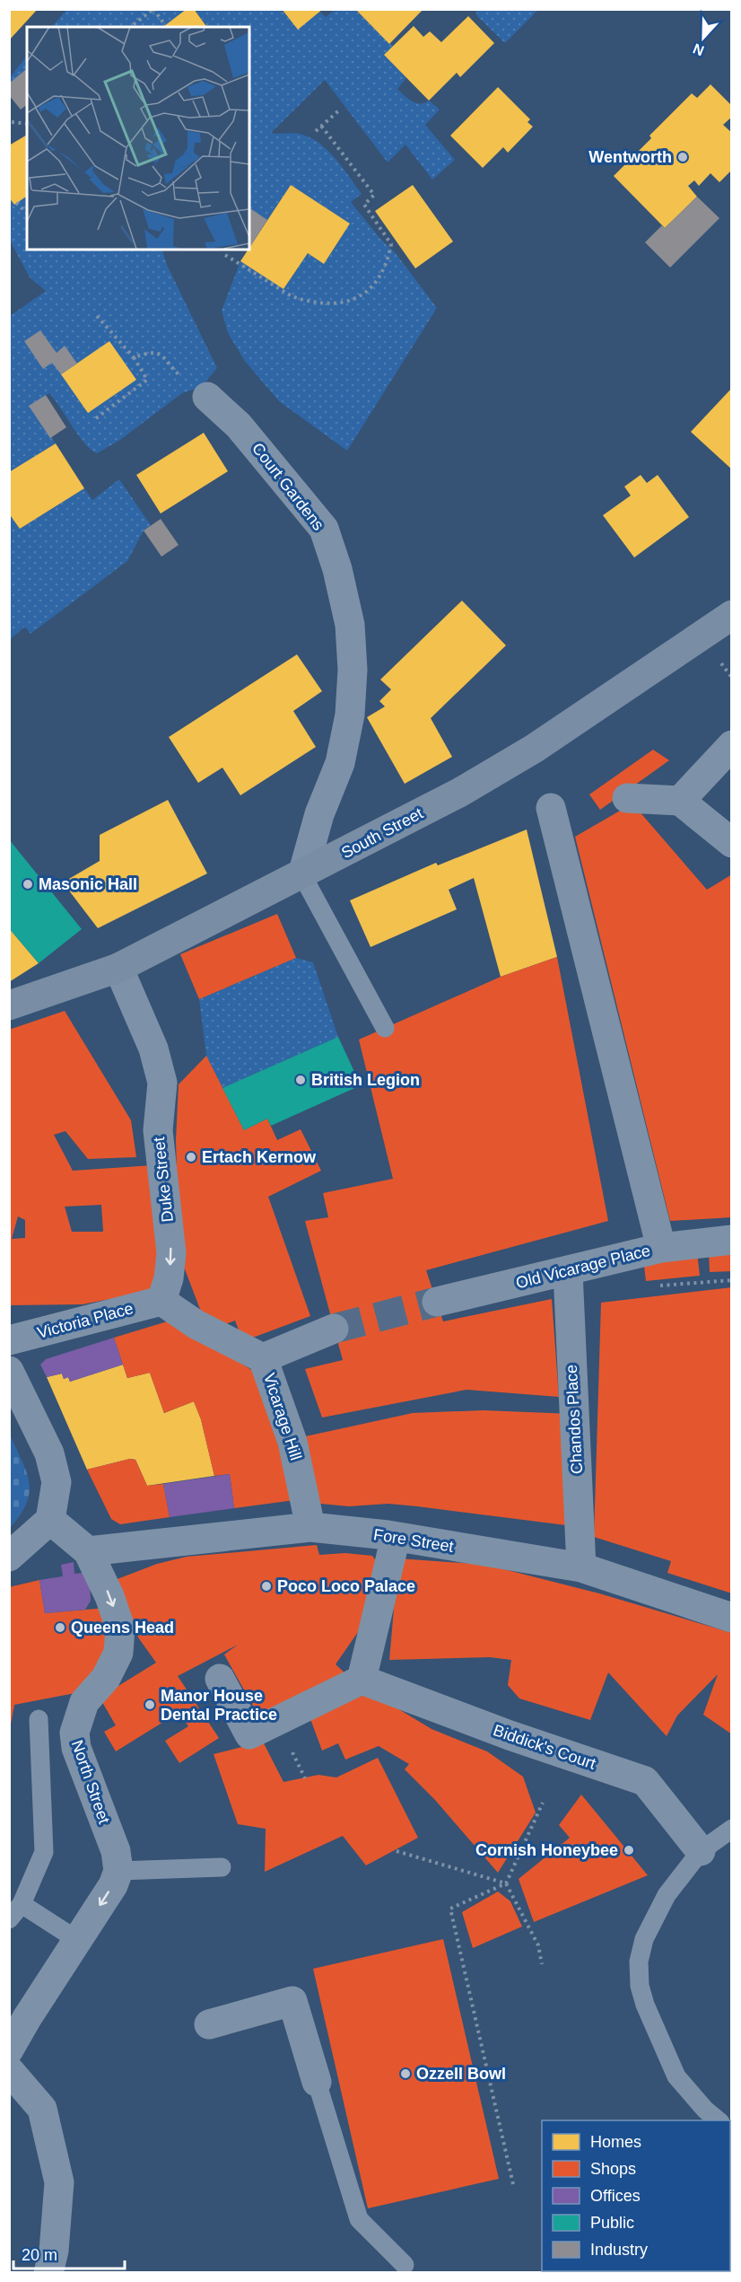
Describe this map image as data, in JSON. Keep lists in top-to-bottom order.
{
  "streets": {
    "street": [
      "Court Gardens",
      "South Street",
      "Duke Street",
      "Old Vicarage Place",
      "Victoria Place",
      "Vicarage Hill",
      "Chandos Place",
      "Fore Street",
      "Biddick's Court",
      "North Street"
    ]
  },
  "crossings": [
    ["Court Gardens", "South Street"],
    ["South Street", "Duke Street"],
    ["Duke Street", "Victoria Place"],
    ["Duke Street", "Vicarage Hill"],
    ["Old Vicarage Place", "Chandos Place"],
    ["Victoria Place", "Vicarage Hill"],
    ["Vicarage Hill", "Fore Street"],
    ["Chandos Place", "Fore Street"],
    ["Fore Street", "North Street"]
  ],
  "one_way": ["Duke Street", "North Street"],
  "places": [
    "Wentworth",
    "Masonic Hall",
    "British Legion",
    "Ertach Kernow",
    "Poco Loco Palace",
    "Queens Head",
    "Manor House Dental Practice",
    "Cornish Honeybee",
    "Ozzell Bowl"
  ],
  "legend": [
    "Homes",
    "Shops",
    "Offices",
    "Public",
    "Industry"
  ],
  "scale_bar": "20 m",
  "north": "bottom"
}
